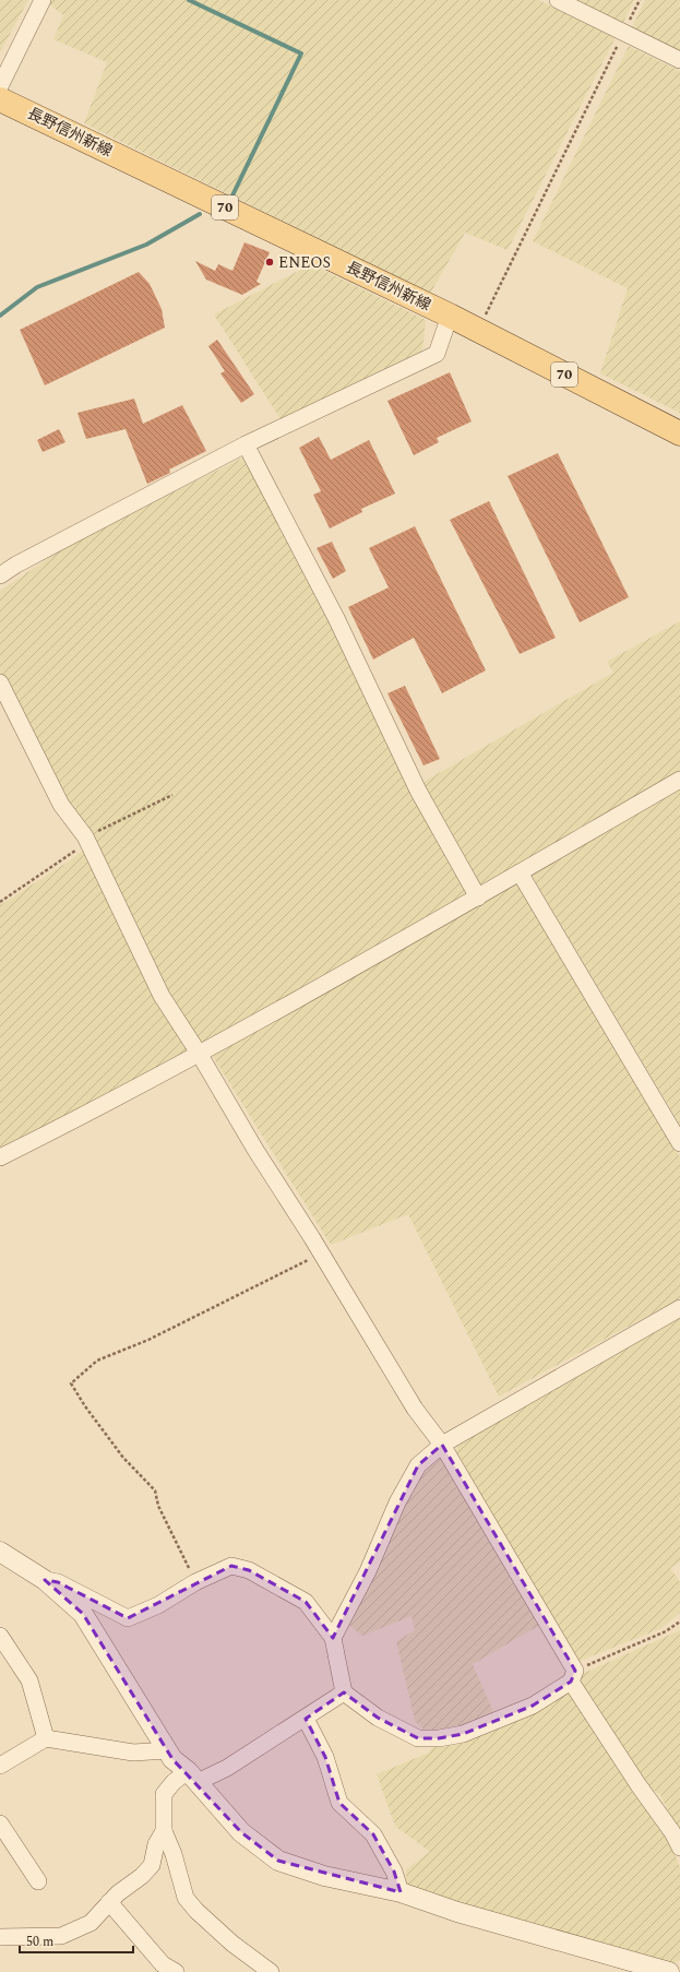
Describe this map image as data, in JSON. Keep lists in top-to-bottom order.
{
  "streets": {
    "main road": ["長野信州新線", "70"]
  },
  "places": ["ENEOS"],
  "scale_bar": "50 m"
}
